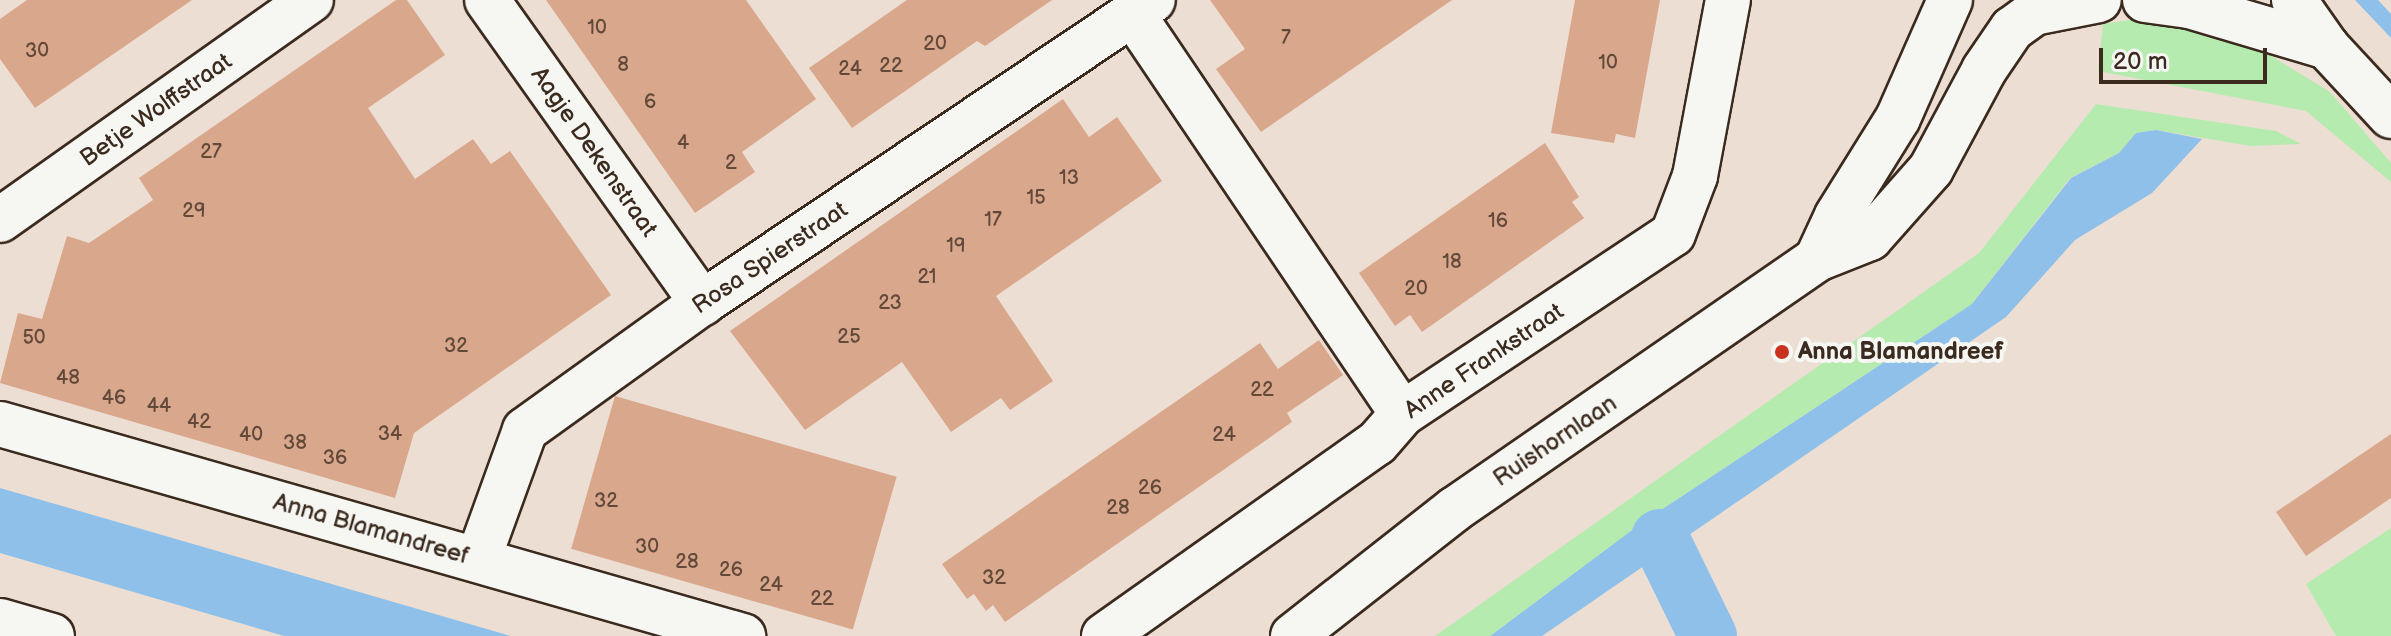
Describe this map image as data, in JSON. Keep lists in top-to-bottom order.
{
  "streets": {
    "street": [
      "Betje Wolffstraat",
      "Aagje Dekenstraat",
      "Rosa Spierstraat",
      "Anne Frankstraat",
      "Ruishornlaan",
      "Anna Blamandreef"
    ]
  },
  "crossings": [
    ["Aagje Dekenstraat", "Rosa Spierstraat"],
    ["Rosa Spierstraat", "Anne Frankstraat"],
    ["Rosa Spierstraat", "Anna Blamandreef"]
  ],
  "places": ["Anna Blamandreef"],
  "house_numbers": [
    "10",
    "7",
    "20",
    "30",
    "10",
    "8",
    "22",
    "24",
    "6",
    "4",
    "27",
    "2",
    "13",
    "15",
    "29",
    "17",
    "16",
    "19",
    "18",
    "21",
    "20",
    "23",
    "25",
    "50",
    "32",
    "48",
    "22",
    "46",
    "44",
    "42",
    "34",
    "40",
    "24",
    "38",
    "36",
    "26",
    "32",
    "28",
    "30",
    "28",
    "26",
    "32",
    "24",
    "22"
  ],
  "scale_bar": "20 m"
}
